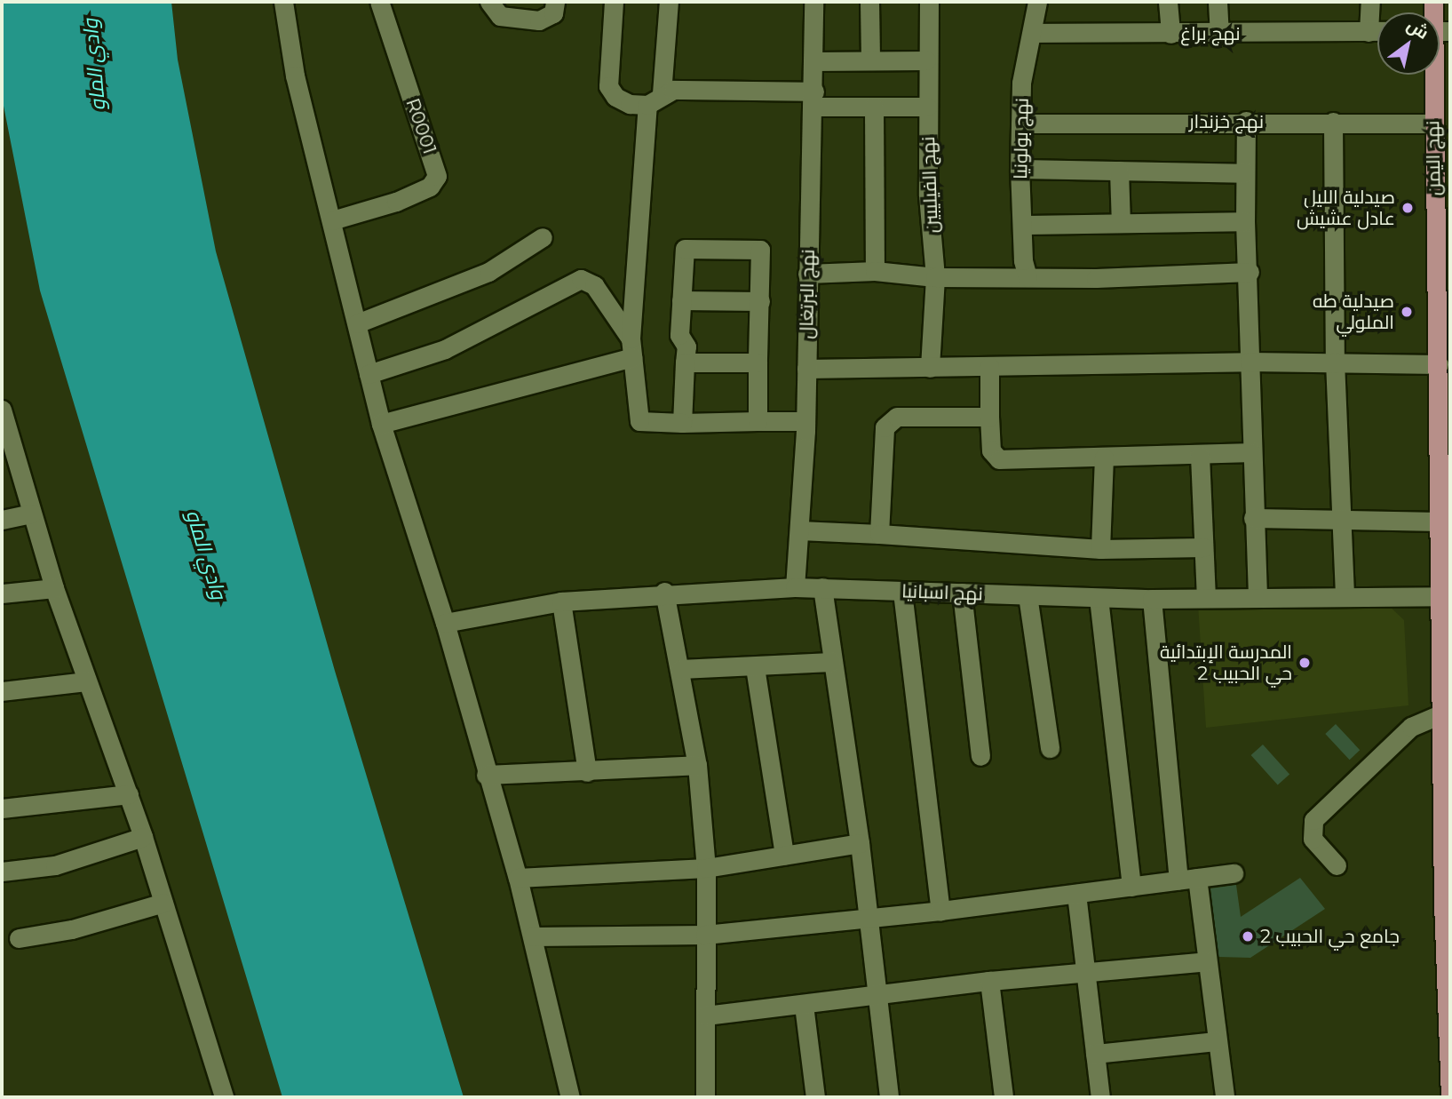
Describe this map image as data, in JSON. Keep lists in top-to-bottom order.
{
  "streets": {
    "main road": ["نهج اليمن"],
    "street": [
      "نهج براغ",
      "نهج خزندار",
      "R0001",
      "نهج بولونيا",
      "نهج الفيليبين",
      "نهج البرتغال",
      "نهج اسبانيا"
    ]
  },
  "crossings": [
    ["نهج براغ", "نهج بولونيا"],
    ["نهج خزندار", "نهج بولونيا"],
    ["نهج خزندار", "نهج اليمن"],
    ["نهج اليمن", "نهج اسبانيا"],
    ["نهج البرتغال", "نهج اسبانيا"]
  ],
  "water": ["وادي الماو"],
  "places": [
    "صيدلية الليل عادل عشيش",
    "صيدلية طه الملولي",
    "المدرسة الإبتدائية حي الحبيب 2",
    "جامع حي الحبيب 2"
  ],
  "north": "top right"
}
